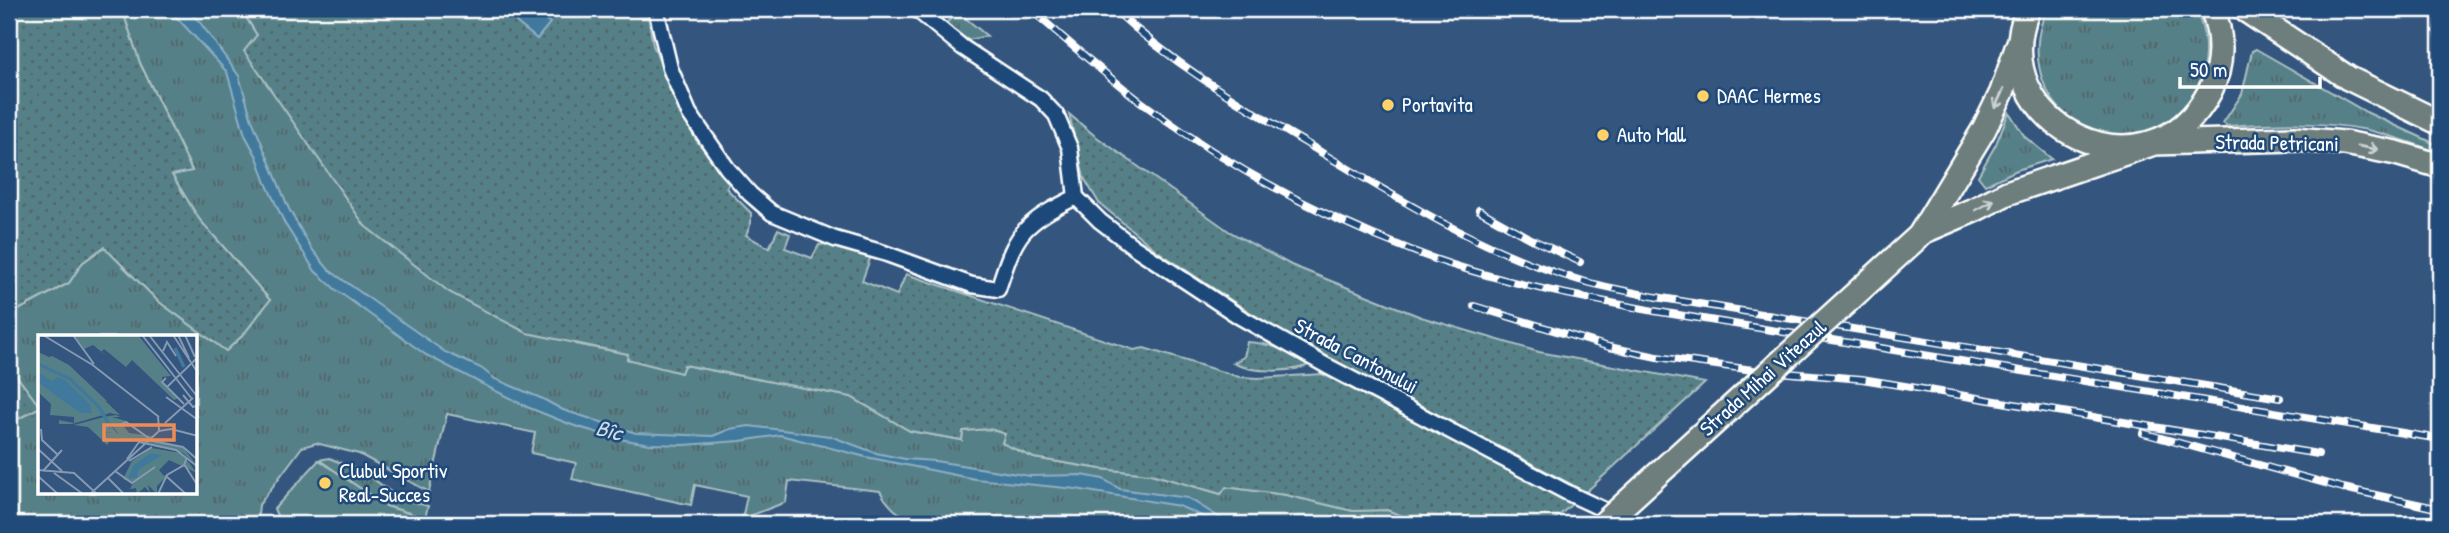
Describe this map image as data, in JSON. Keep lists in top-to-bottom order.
{
  "streets": {
    "main road": ["Strada Petricani", "Strada Mihai Viteazul"],
    "street": ["Strada Cantonului"]
  },
  "crossings": [
    ["Strada Petricani", "Strada Mihai Viteazul"]
  ],
  "water": ["Bîc"],
  "places": [
    "DAAC Hermes",
    "Portavita",
    "Auto Mall",
    "Clubul Sportiv Real-Succes"
  ],
  "scale_bar": "50 m"
}
